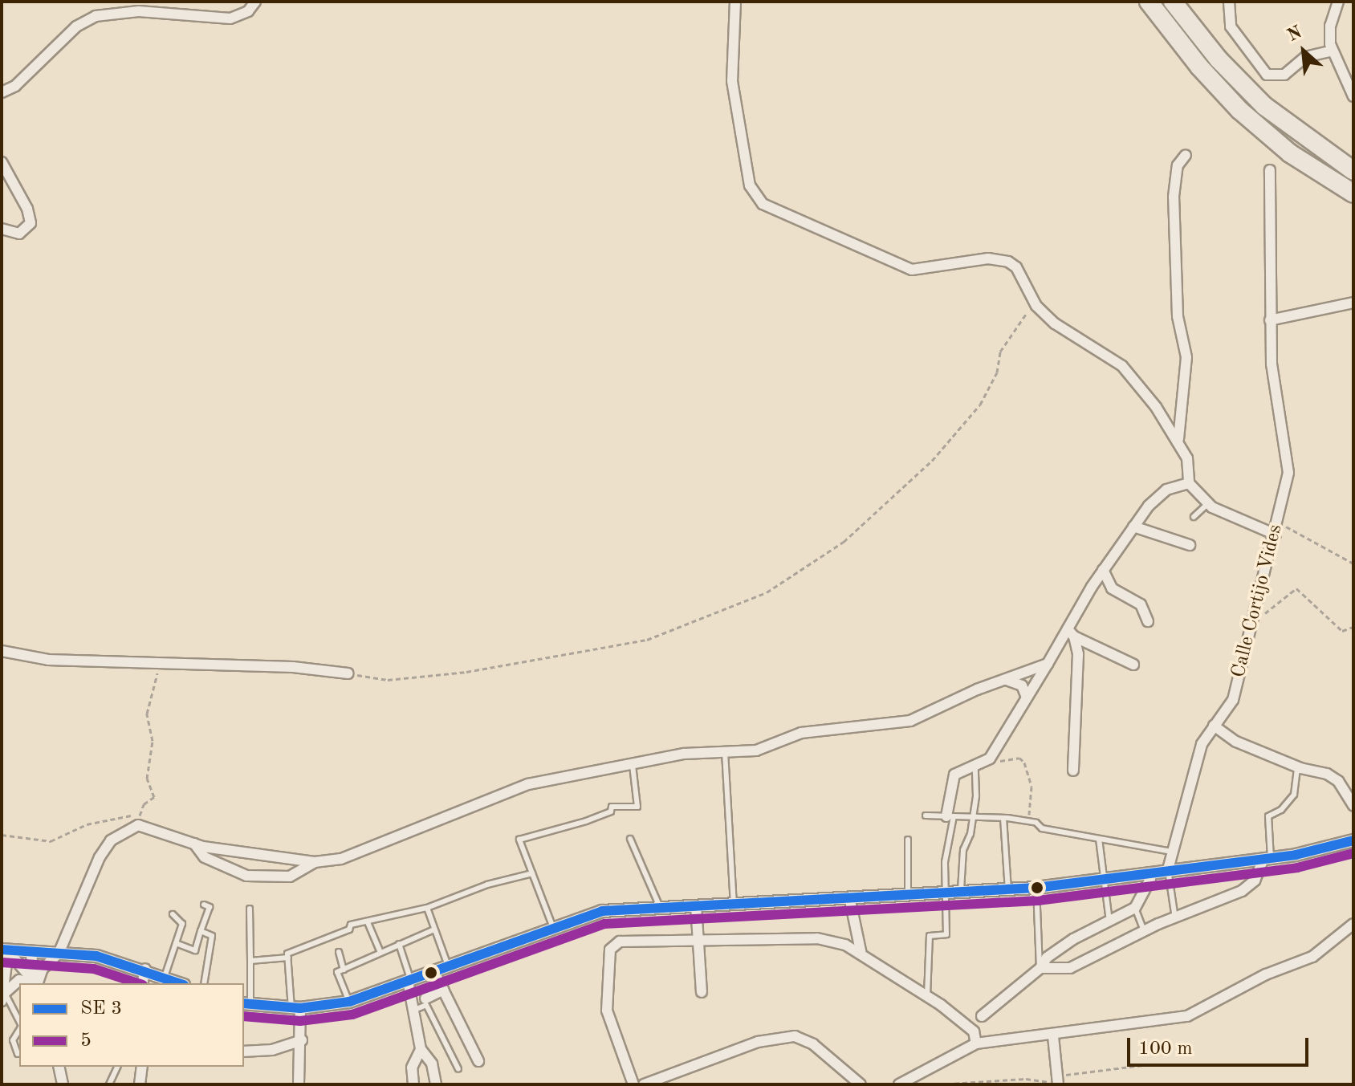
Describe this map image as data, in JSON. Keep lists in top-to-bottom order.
{
  "streets": {
    "street": ["Calle Cortijo Vides"]
  },
  "lines": ["transit line 5"],
  "legend": ["SE 3", "5"],
  "scale_bar": "100 m",
  "north": "top left"
}
